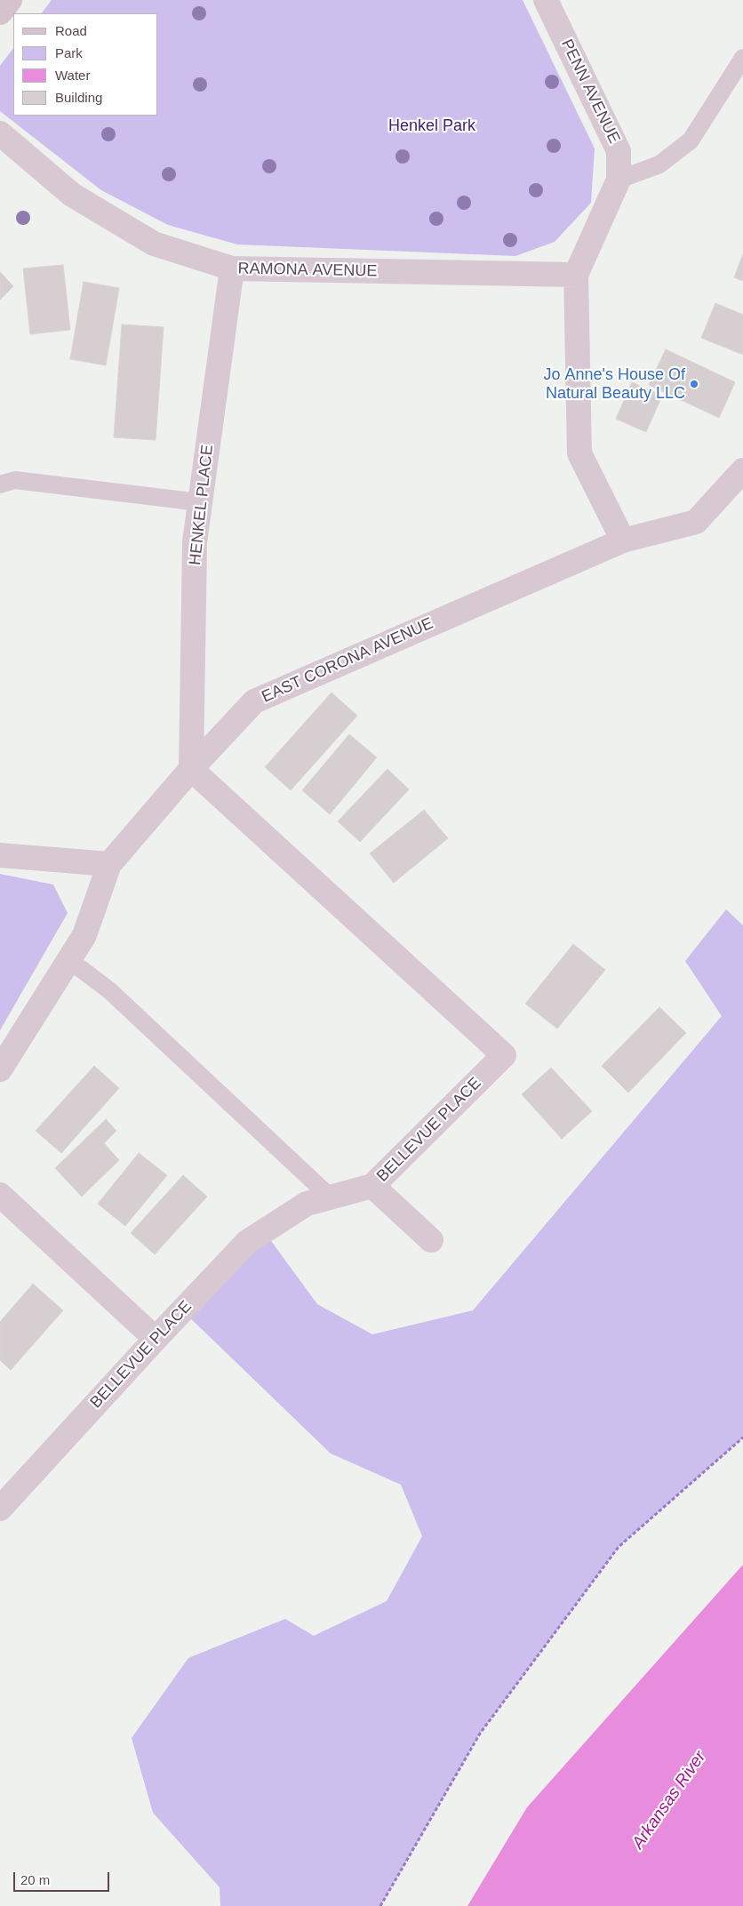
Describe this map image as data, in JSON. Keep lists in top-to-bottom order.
{
  "streets": {
    "street": [
      "PENN AVENUE",
      "RAMONA AVENUE",
      "HENKEL PLACE",
      "EAST CORONA AVENUE",
      "BELLEVUE PLACE"
    ]
  },
  "crossings": [
    ["PENN AVENUE", "RAMONA AVENUE"],
    ["PENN AVENUE", "EAST CORONA AVENUE"],
    ["RAMONA AVENUE", "HENKEL PLACE"],
    ["HENKEL PLACE", "EAST CORONA AVENUE"],
    ["HENKEL PLACE", "BELLEVUE PLACE"],
    ["EAST CORONA AVENUE", "BELLEVUE PLACE"]
  ],
  "water": ["Arkansas River"],
  "parks": ["Henkel Park"],
  "places": ["Jo Anne's House Of Natural Beauty LLC"],
  "legend": [
    "Road",
    "Park",
    "Water",
    "Building"
  ],
  "scale_bar": "20 m"
}
